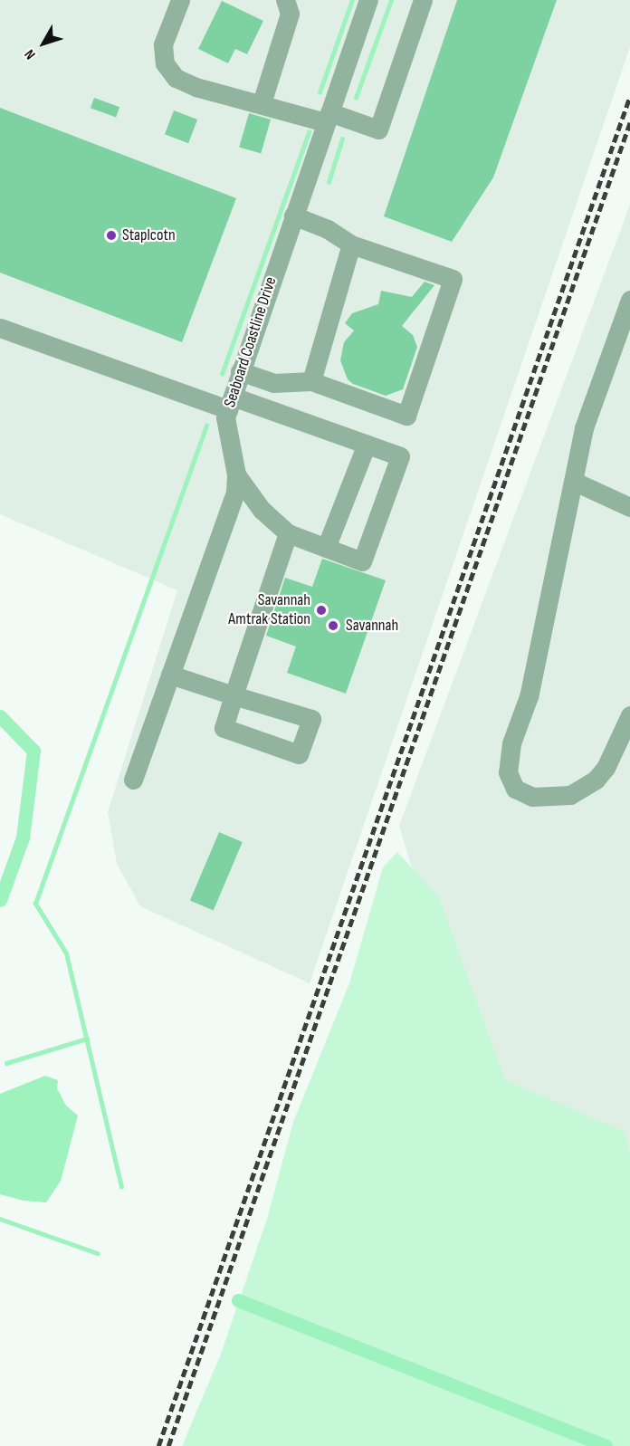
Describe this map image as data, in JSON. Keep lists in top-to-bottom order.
{
  "streets": {
    "street": ["Seaboard Coastline Drive"]
  },
  "places": ["Staplcotn", "Savannah Amtrak Station", "Savannah"],
  "north": "bottom left"
}
